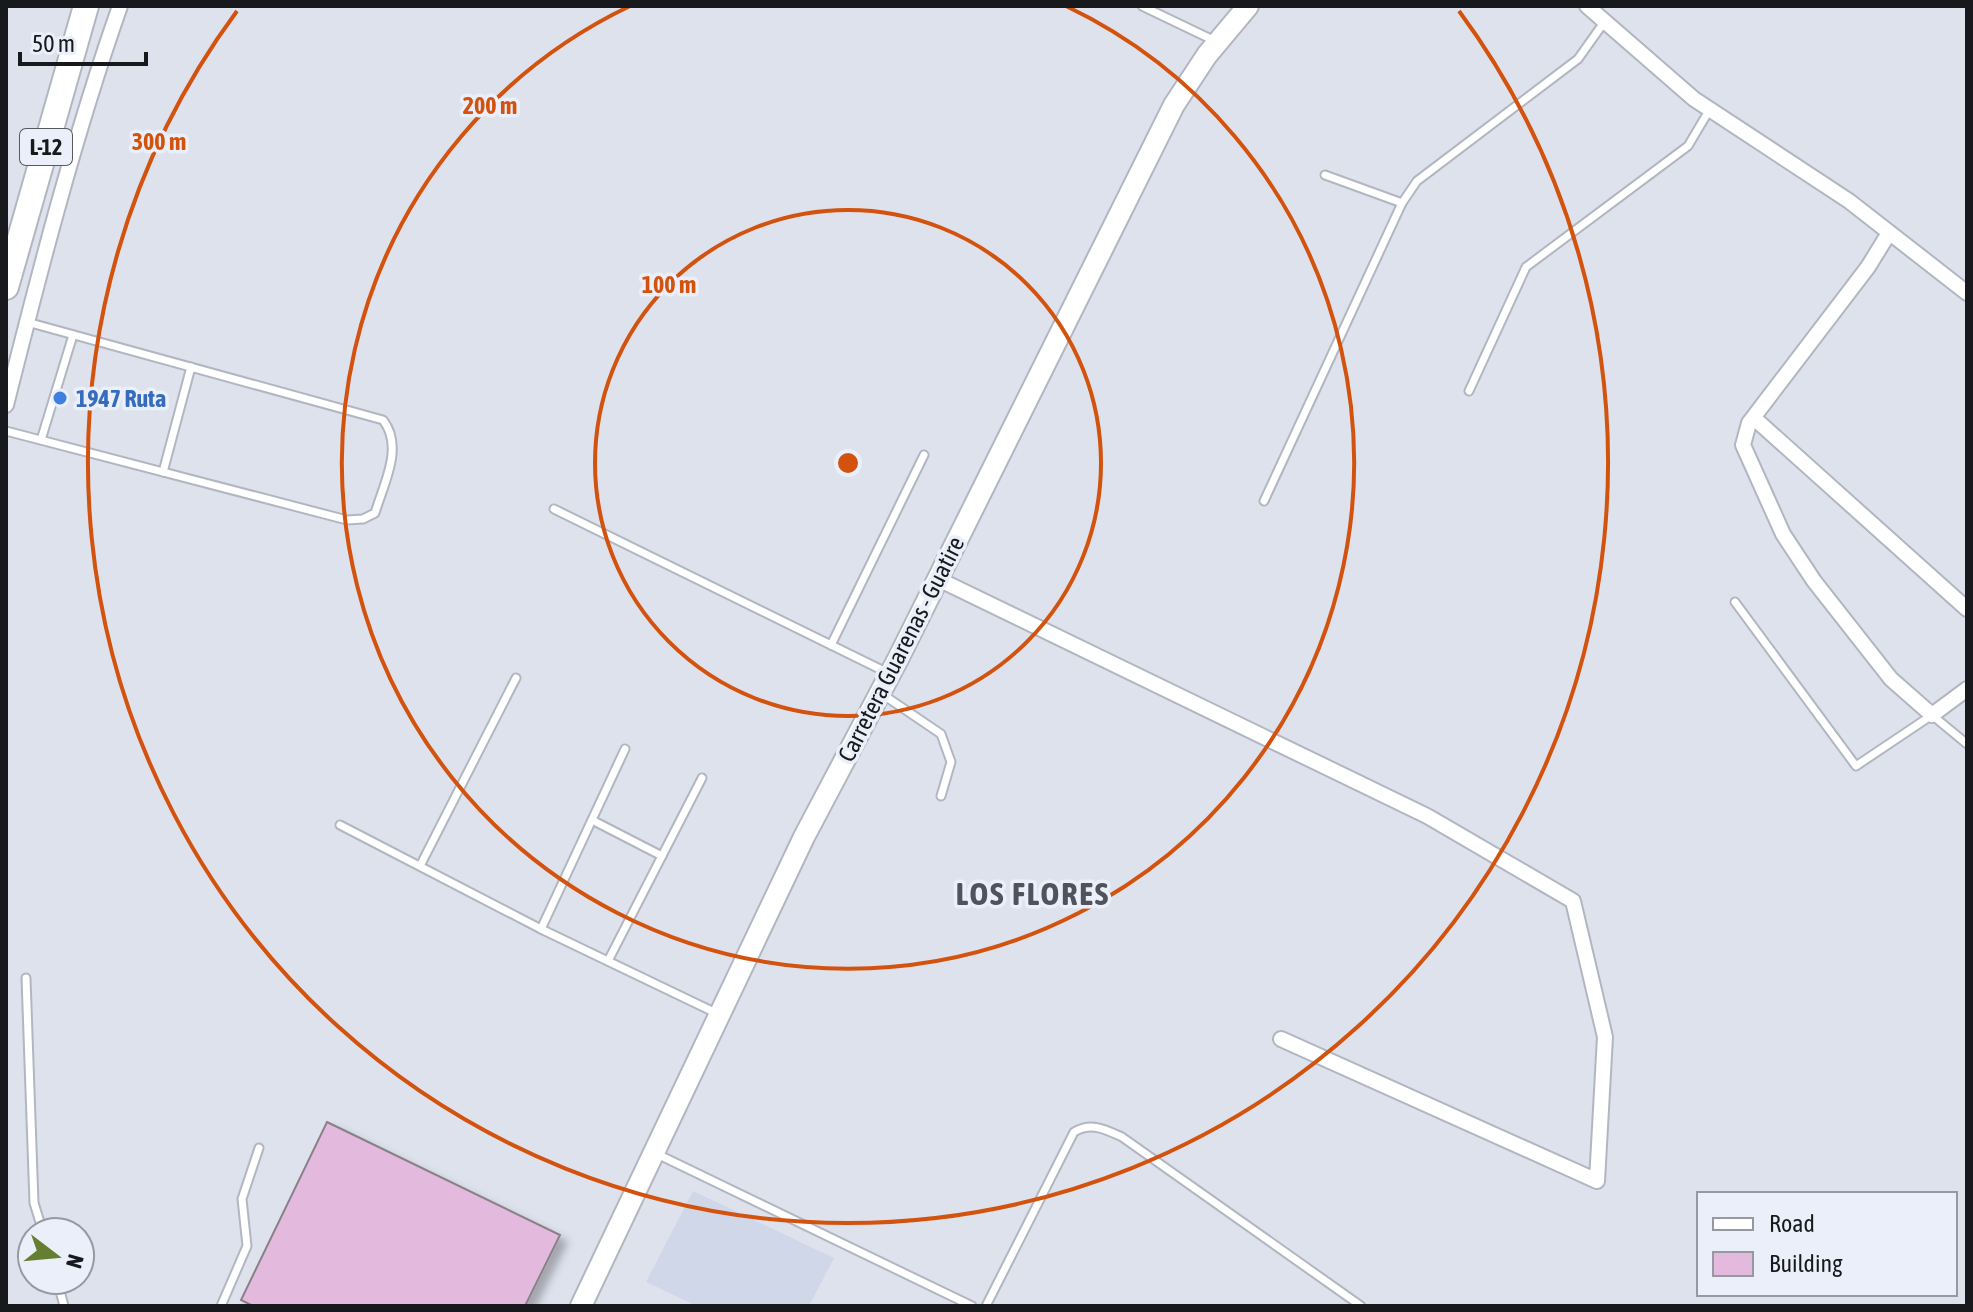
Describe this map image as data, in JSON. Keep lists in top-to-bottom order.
{
  "streets": {
    "highway": ["L-12"],
    "main road": ["Carretera Guarenas - Guatire"]
  },
  "districts": ["LOS FLORES"],
  "places": ["1947 Ruta"],
  "legend": ["Road", "Building"],
  "scale_bar": "50 m",
  "north": "right",
  "rings": ["200 m", "300 m", "100 m"]
}
